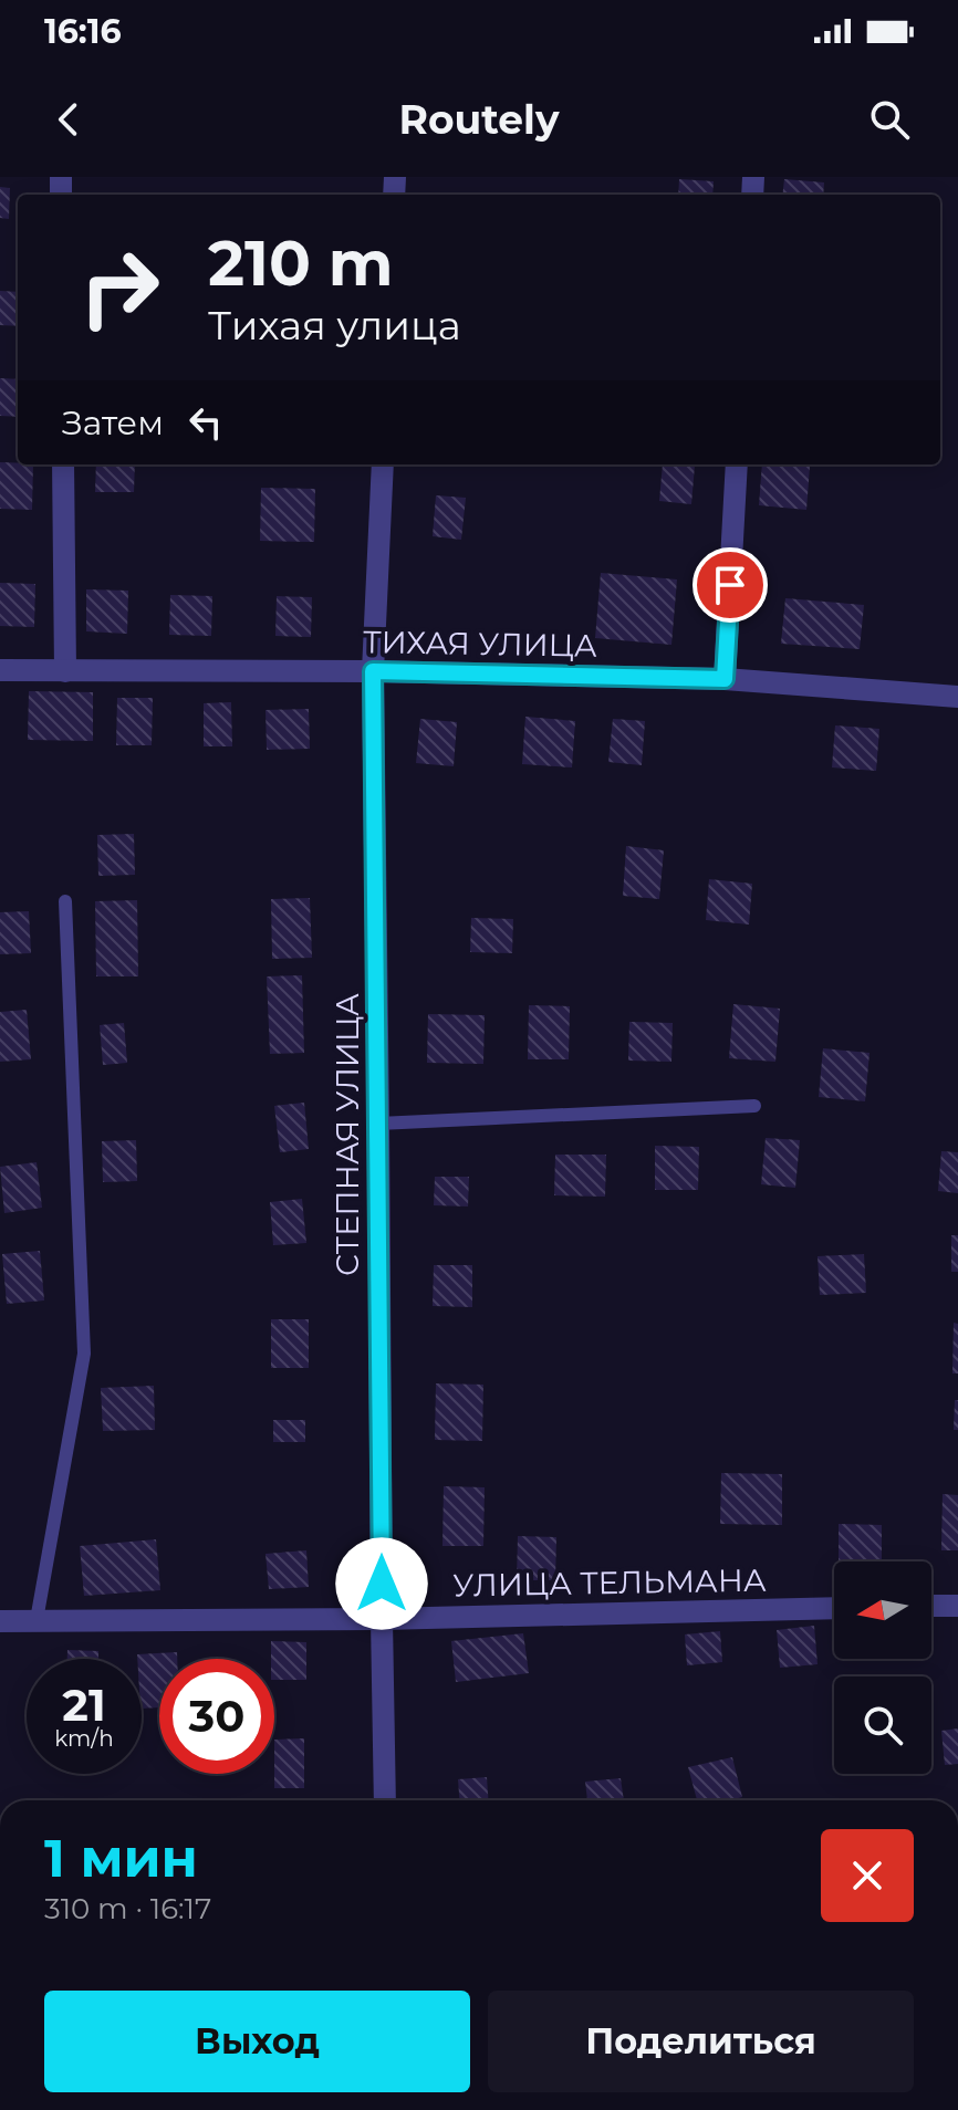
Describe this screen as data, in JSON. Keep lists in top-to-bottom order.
{
  "streets": {
    "street": ["ТИХАЯ УЛИЦА", "СТЕПНАЯ УЛИЦА", "УЛИЦА ТЕЛЬМАНА"]
  },
  "crossings": [
    ["ТИХАЯ УЛИЦА", "СТЕПНАЯ УЛИЦА"],
    ["СТЕПНАЯ УЛИЦА", "УЛИЦА ТЕЛЬМАНА"]
  ],
  "north": "left",
  "page": {
    "status": "16:16",
    "header": "Routely",
    "turn": ["210 m", "Тихая улица"],
    "then": "Затем",
    "speed": "21 km/h",
    "limit": "30",
    "heading": ["1 мин", "310 m · 16:17"],
    "buttons": ["Выход", "Поделиться"]
  }
}
